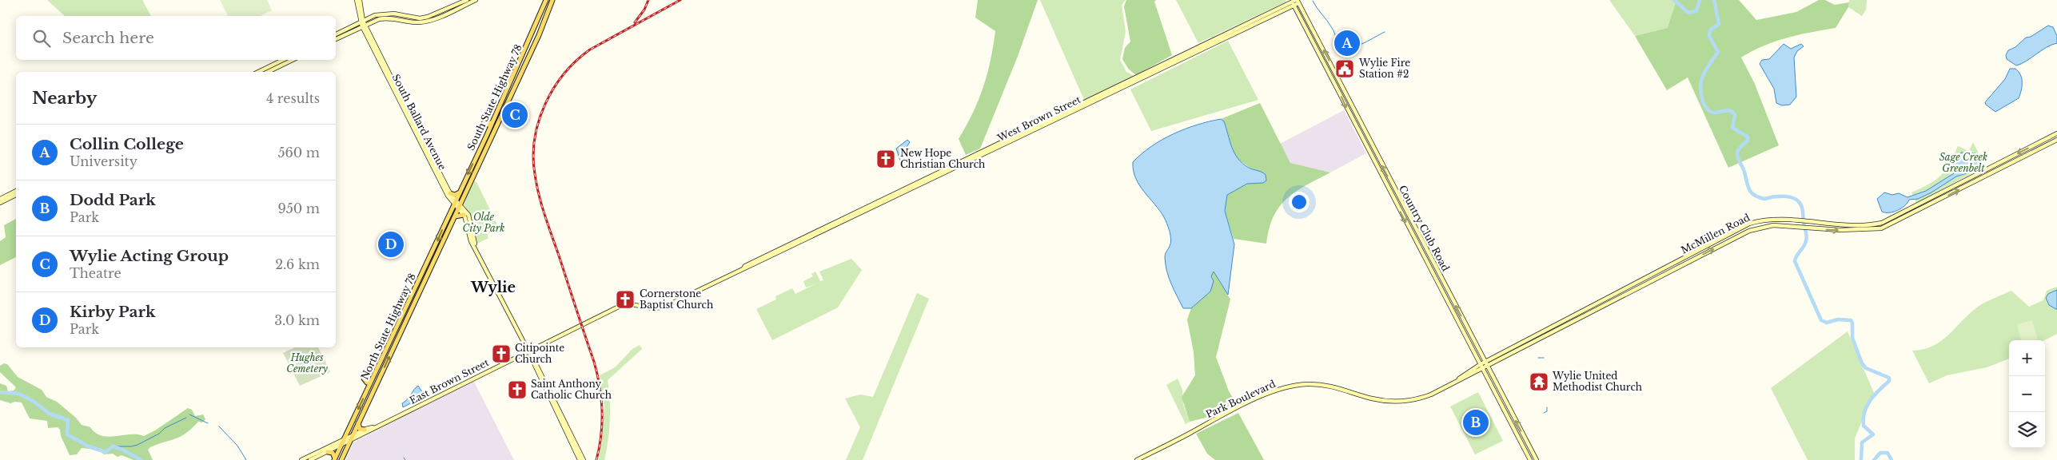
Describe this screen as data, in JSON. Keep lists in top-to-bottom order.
{
  "streets": {
    "main road": [
      "South State Highway 78",
      "West Brown Street",
      "South Ballard Avenue",
      "Country Club Road",
      "McMillen Road",
      "North State Highway 78",
      "East Brown Street",
      "Park Boulevard"
    ]
  },
  "crossings": [
    ["South State Highway 78", "South Ballard Avenue"],
    ["South State Highway 78", "North State Highway 78"],
    ["West Brown Street", "South Ballard Avenue"],
    ["West Brown Street", "Country Club Road"],
    ["West Brown Street", "East Brown Street"],
    ["South Ballard Avenue", "North State Highway 78"],
    ["South Ballard Avenue", "East Brown Street"],
    ["Country Club Road", "McMillen Road"],
    ["Country Club Road", "Park Boulevard"],
    ["McMillen Road", "Park Boulevard"],
    ["North State Highway 78", "East Brown Street"]
  ],
  "districts": ["Wylie"],
  "parks": ["Sage Creek Greenbelt", "Olde City Park", "Hughes Cemetery"],
  "places": {
    "public building": ["Wylie Fire Station #2"],
    "church": [
      "New Hope Christian Church",
      "Cornerstone Baptist Church",
      "Citipointe Church",
      "Saint Anthony Catholic Church"
    ],
    "temple": ["Wylie United Methodist Church"]
  },
  "page": {
    "search": "Search here",
    "pins": [
      "A",
      "C",
      "D",
      "B"
    ],
    "heading": ["Nearby", "4 results"],
    "list": [
      {
        "mark": "A",
        "name": "Collin College",
        "note": "University",
        "value": "560 m"
      },
      {
        "mark": "B",
        "name": "Dodd Park",
        "note": "Park",
        "value": "950 m"
      },
      {
        "mark": "C",
        "name": "Wylie Acting Group",
        "note": "Theatre",
        "value": "2.6 km"
      },
      {
        "mark": "D",
        "name": "Kirby Park",
        "note": "Park",
        "value": "3.0 km"
      }
    ],
    "map_buttons": ["+", "−"]
  }
}
